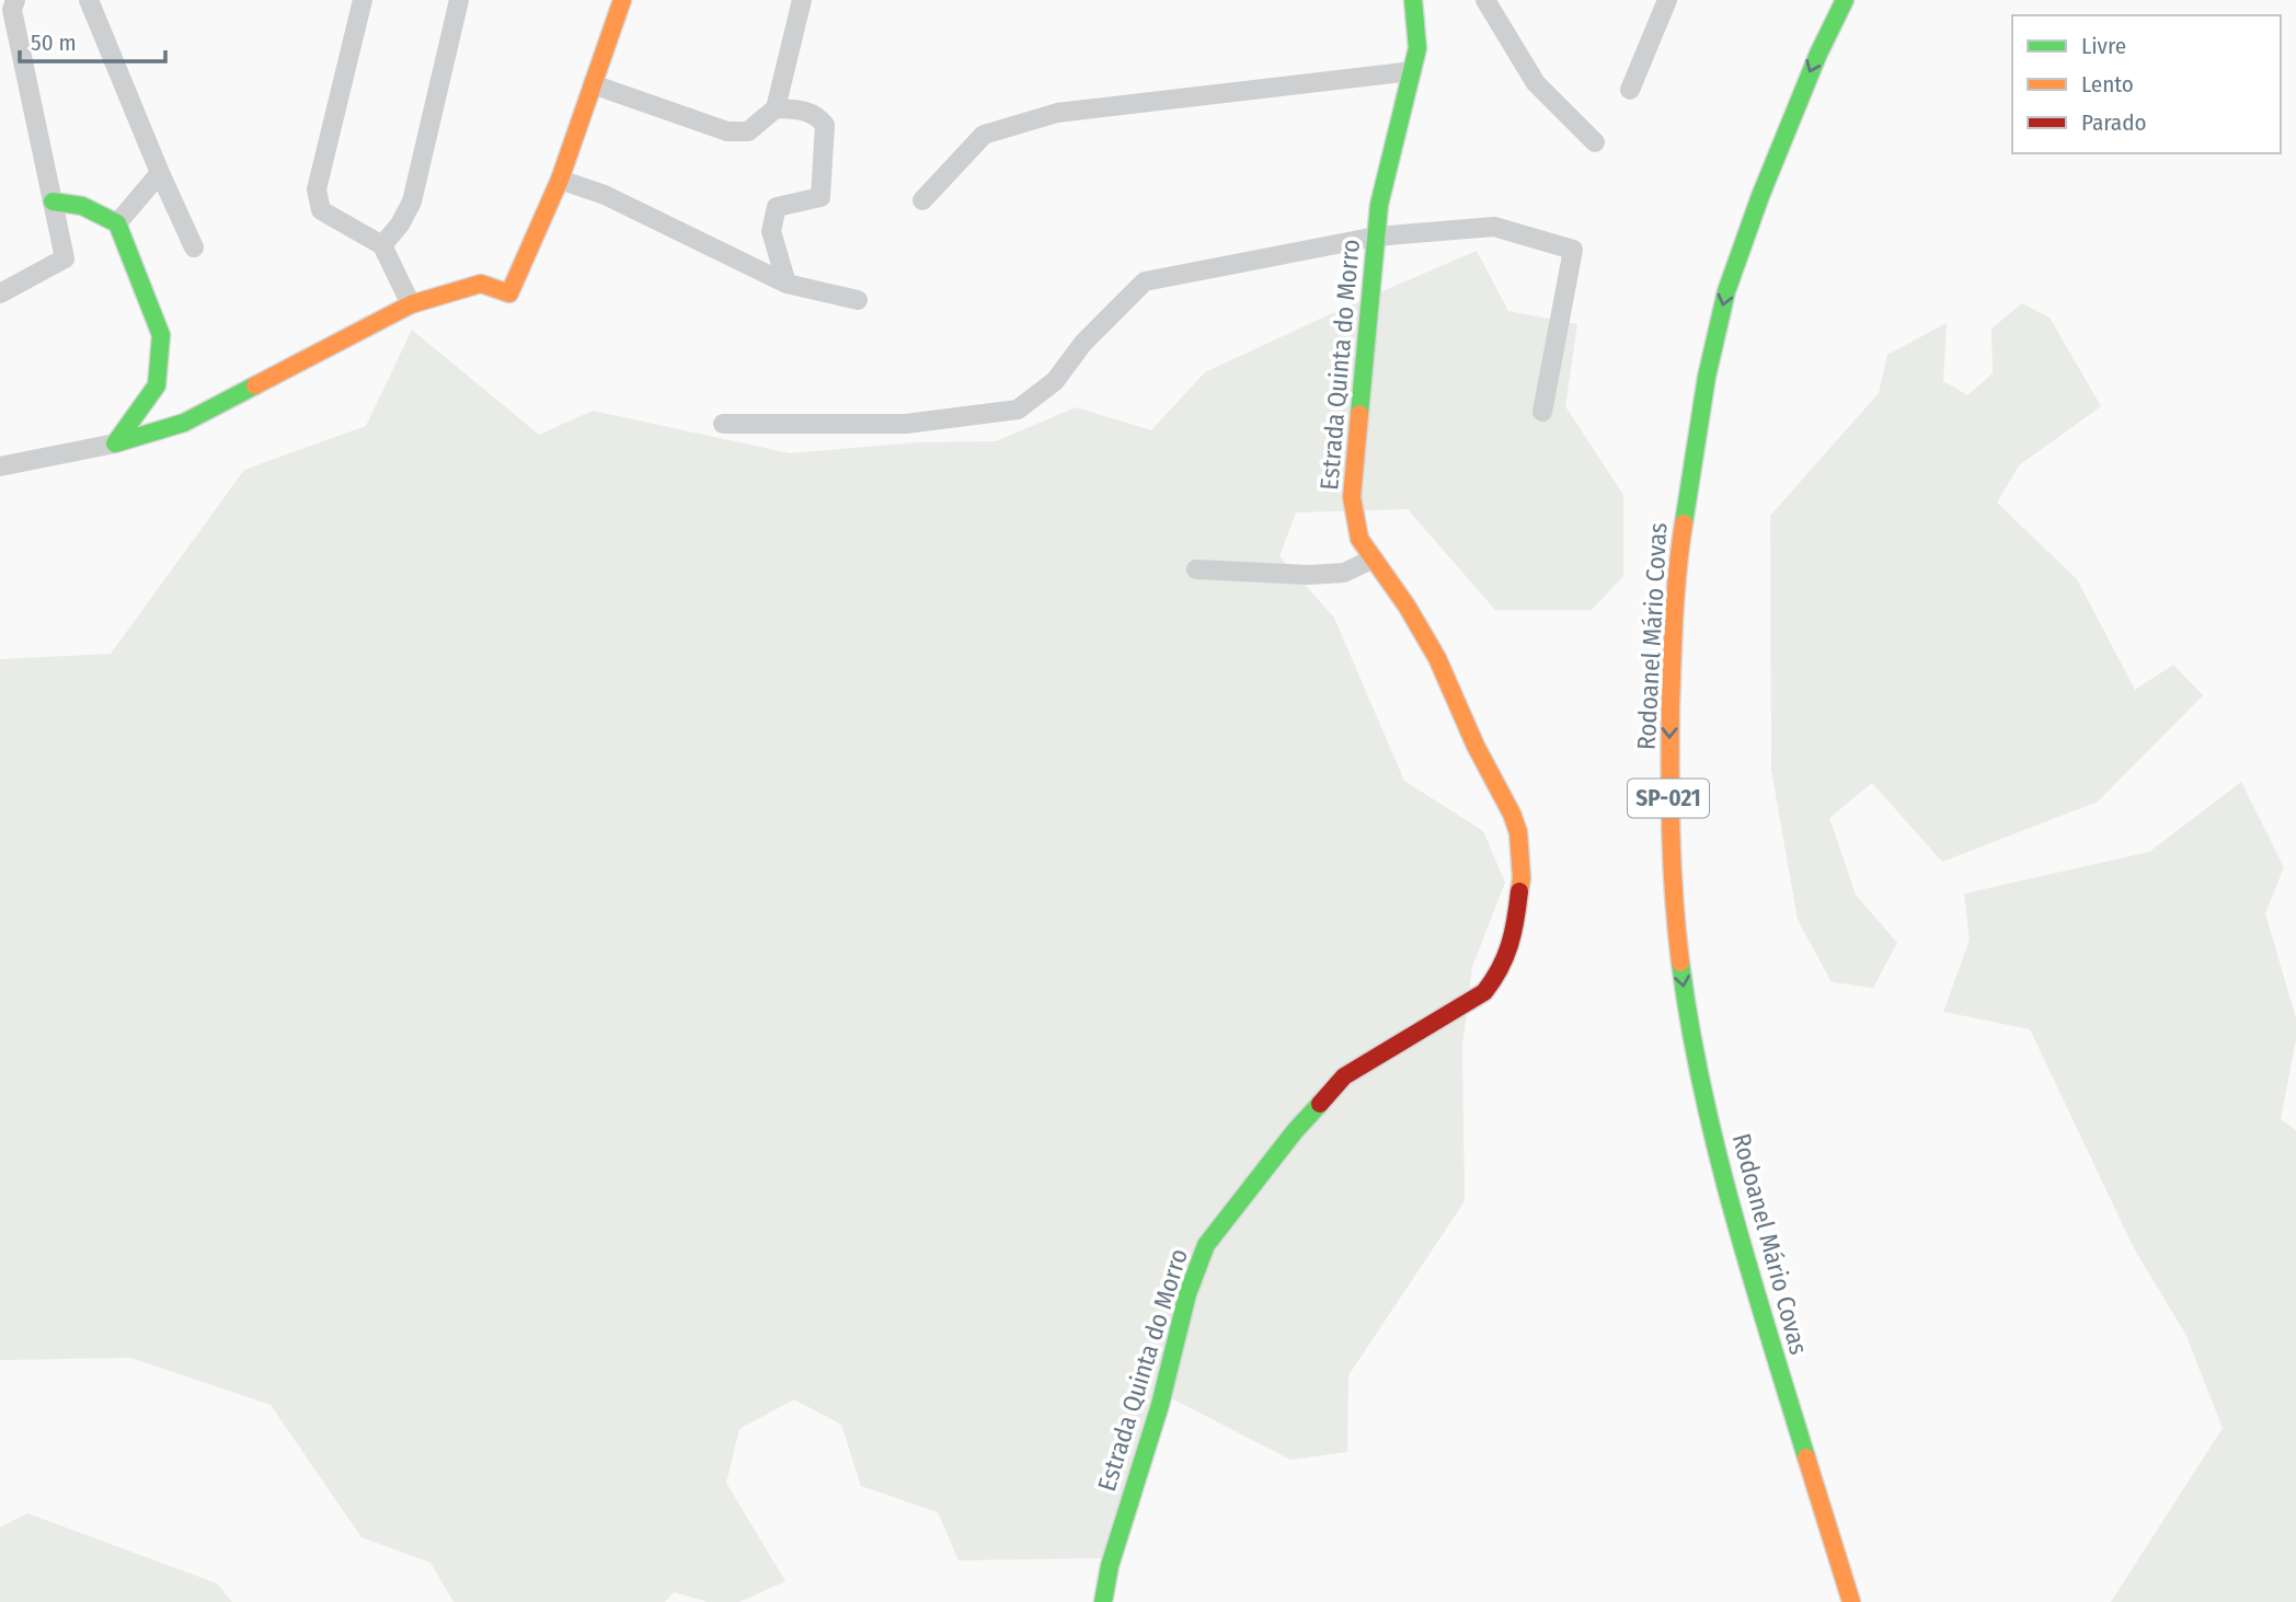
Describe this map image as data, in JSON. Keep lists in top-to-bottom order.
{
  "streets": {
    "main road": ["Estrada Quinta do Morro", "Rodoanel Mário Covas", "SP-021"]
  },
  "one_way": ["Rodoanel Mário Covas"],
  "legend": ["Livre", "Lento", "Parado"],
  "scale_bar": "50 m"
}
